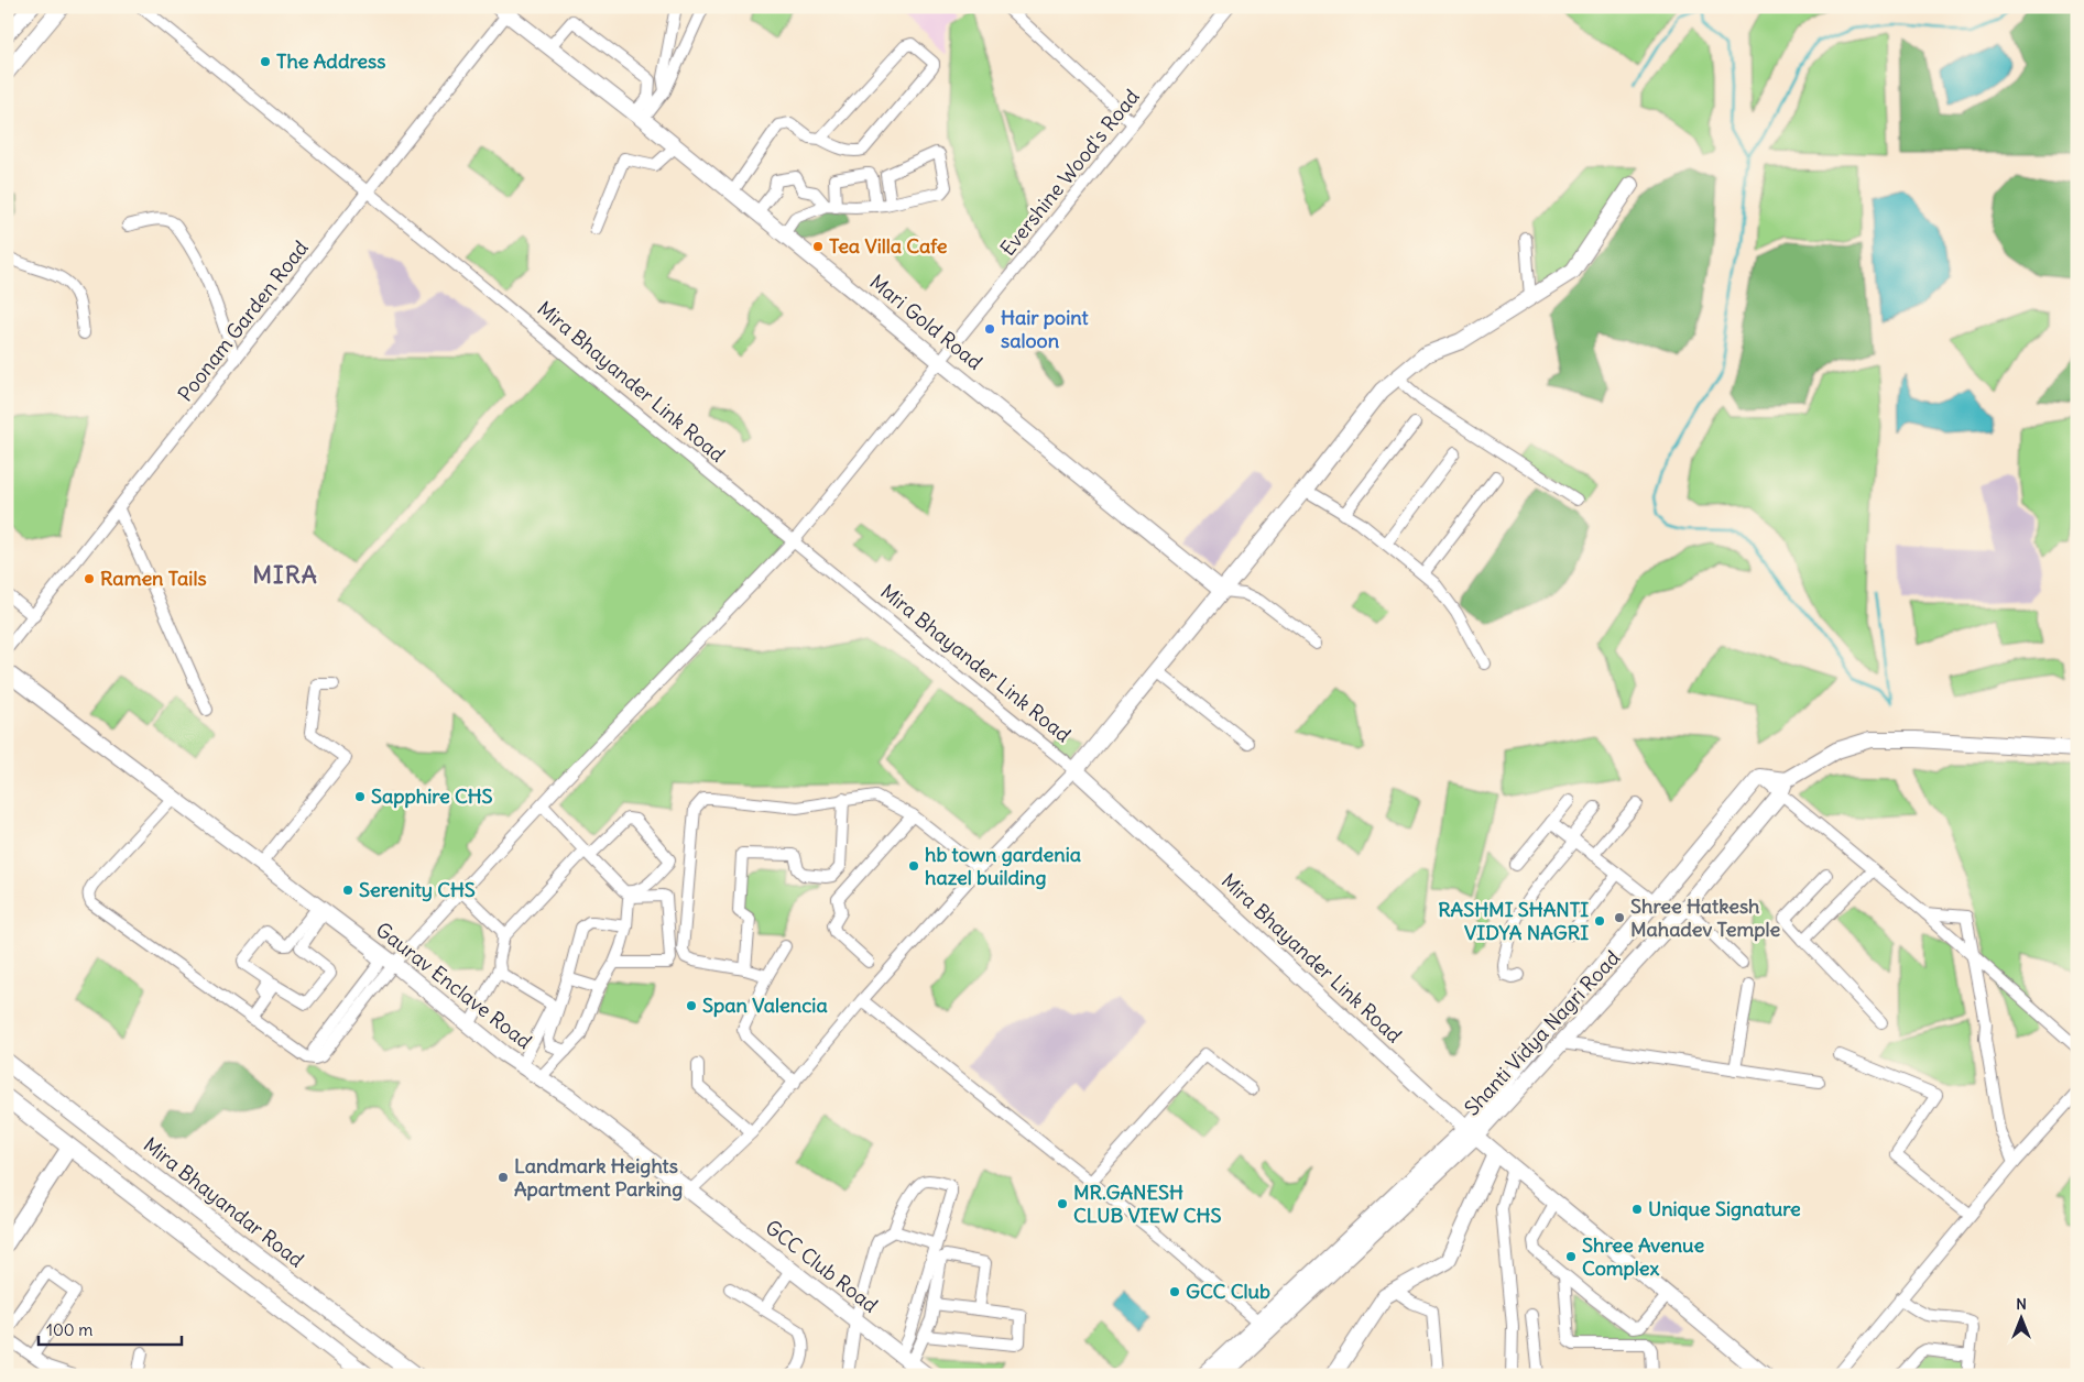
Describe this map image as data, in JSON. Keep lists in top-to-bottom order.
{
  "streets": {
    "main road": ["Mira Bhayandar Road"],
    "street": [
      "Evershine Wood's Road",
      "Poonam Garden Road",
      "Mari Gold Road",
      "Mira Bhayander Link Road",
      "Gaurav Enclave Road",
      "Shanti Vidya Nagri Road",
      "GCC Club Road"
    ]
  },
  "crossings": [
    ["Evershine Wood's Road", "Mari Gold Road"],
    ["Evershine Wood's Road", "Mira Bhayander Link Road"],
    ["Evershine Wood's Road", "Gaurav Enclave Road"],
    ["Poonam Garden Road", "Mari Gold Road"],
    ["Poonam Garden Road", "Mira Bhayander Link Road"],
    ["Mira Bhayander Link Road", "Shanti Vidya Nagri Road"],
    ["Gaurav Enclave Road", "GCC Club Road"]
  ],
  "districts": ["MIRA"],
  "places": [
    "The Address",
    "Tea Villa Cafe",
    "Hair point saloon",
    "Ramen Tails",
    "Sapphire CHS",
    "hb town gardenia hazel building",
    "Serenity CHS",
    "Shree Hatkesh Mahadev Temple",
    "RASHMI SHANTI VIDYA NAGRI",
    "Span Valencia",
    "Landmark Heights Apartment Parking",
    "MR.GANESH CLUB VIEW CHS",
    "Unique Signature",
    "Shree Avenue Complex",
    "GCC Club"
  ],
  "scale_bar": "100 m",
  "north": "top"
}
